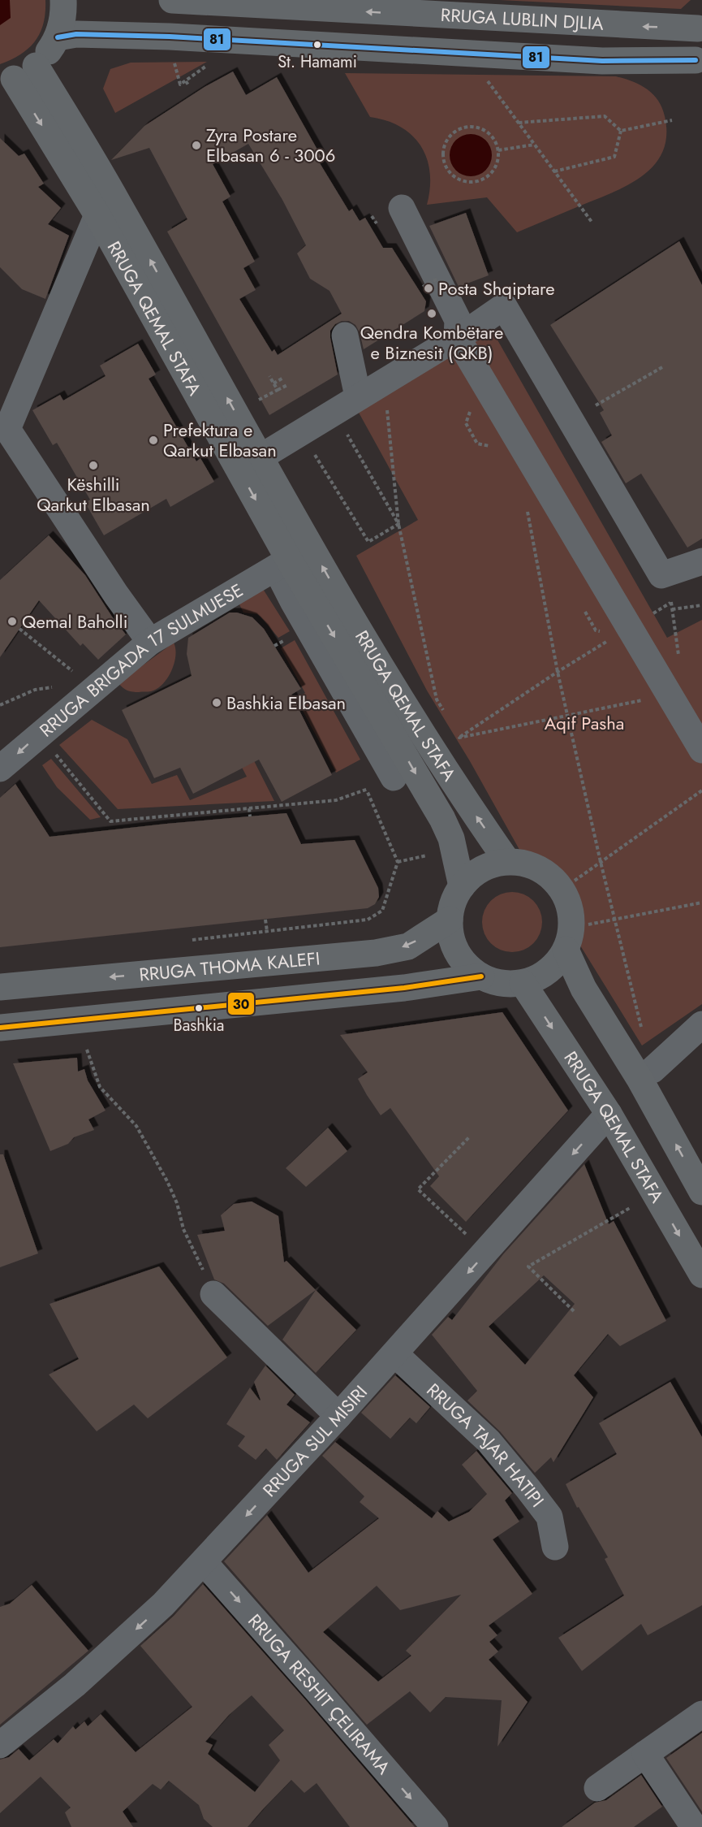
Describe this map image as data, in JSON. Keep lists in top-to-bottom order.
{
  "streets": {
    "main road": ["RRUGA LUBLIN DJLIA", "RRUGA QEMAL STAFA", "RRUGA THOMA KALEFI"],
    "street": [
      "RRUGA BRIGADA 17 SULMUESE",
      "RRUGA SUL MISIRI",
      "RRUGA TAJAR HATIPI",
      "RRUGA RESHIT ÇELIRAMA"
    ]
  },
  "crossings": [
    ["RRUGA QEMAL STAFA", "RRUGA BRIGADA 17 SULMUESE"],
    ["RRUGA QEMAL STAFA", "RRUGA THOMA KALEFI"],
    ["RRUGA QEMAL STAFA", "RRUGA SUL MISIRI"],
    ["RRUGA SUL MISIRI", "RRUGA TAJAR HATIPI"],
    ["RRUGA SUL MISIRI", "RRUGA RESHIT ÇELIRAMA"]
  ],
  "one_way": ["RRUGA BRIGADA 17 SULMUESE", "RRUGA SUL MISIRI", "RRUGA RESHIT ÇELIRAMA"],
  "parks": ["Aqif Pasha"],
  "places": [
    "St. Hamami",
    "Zyra Postare Elbasan 6 - 3006",
    "Posta Shqiptare",
    "Qendra Kombëtare e Biznesit (QKB)",
    "Prefektura e Qarkut Elbasan",
    "Këshilli Qarkut Elbasan",
    "Qemal Baholli",
    "Bashkia Elbasan",
    "Bashkia"
  ],
  "lines": ["transit line 81", "transit line 30"]
}
